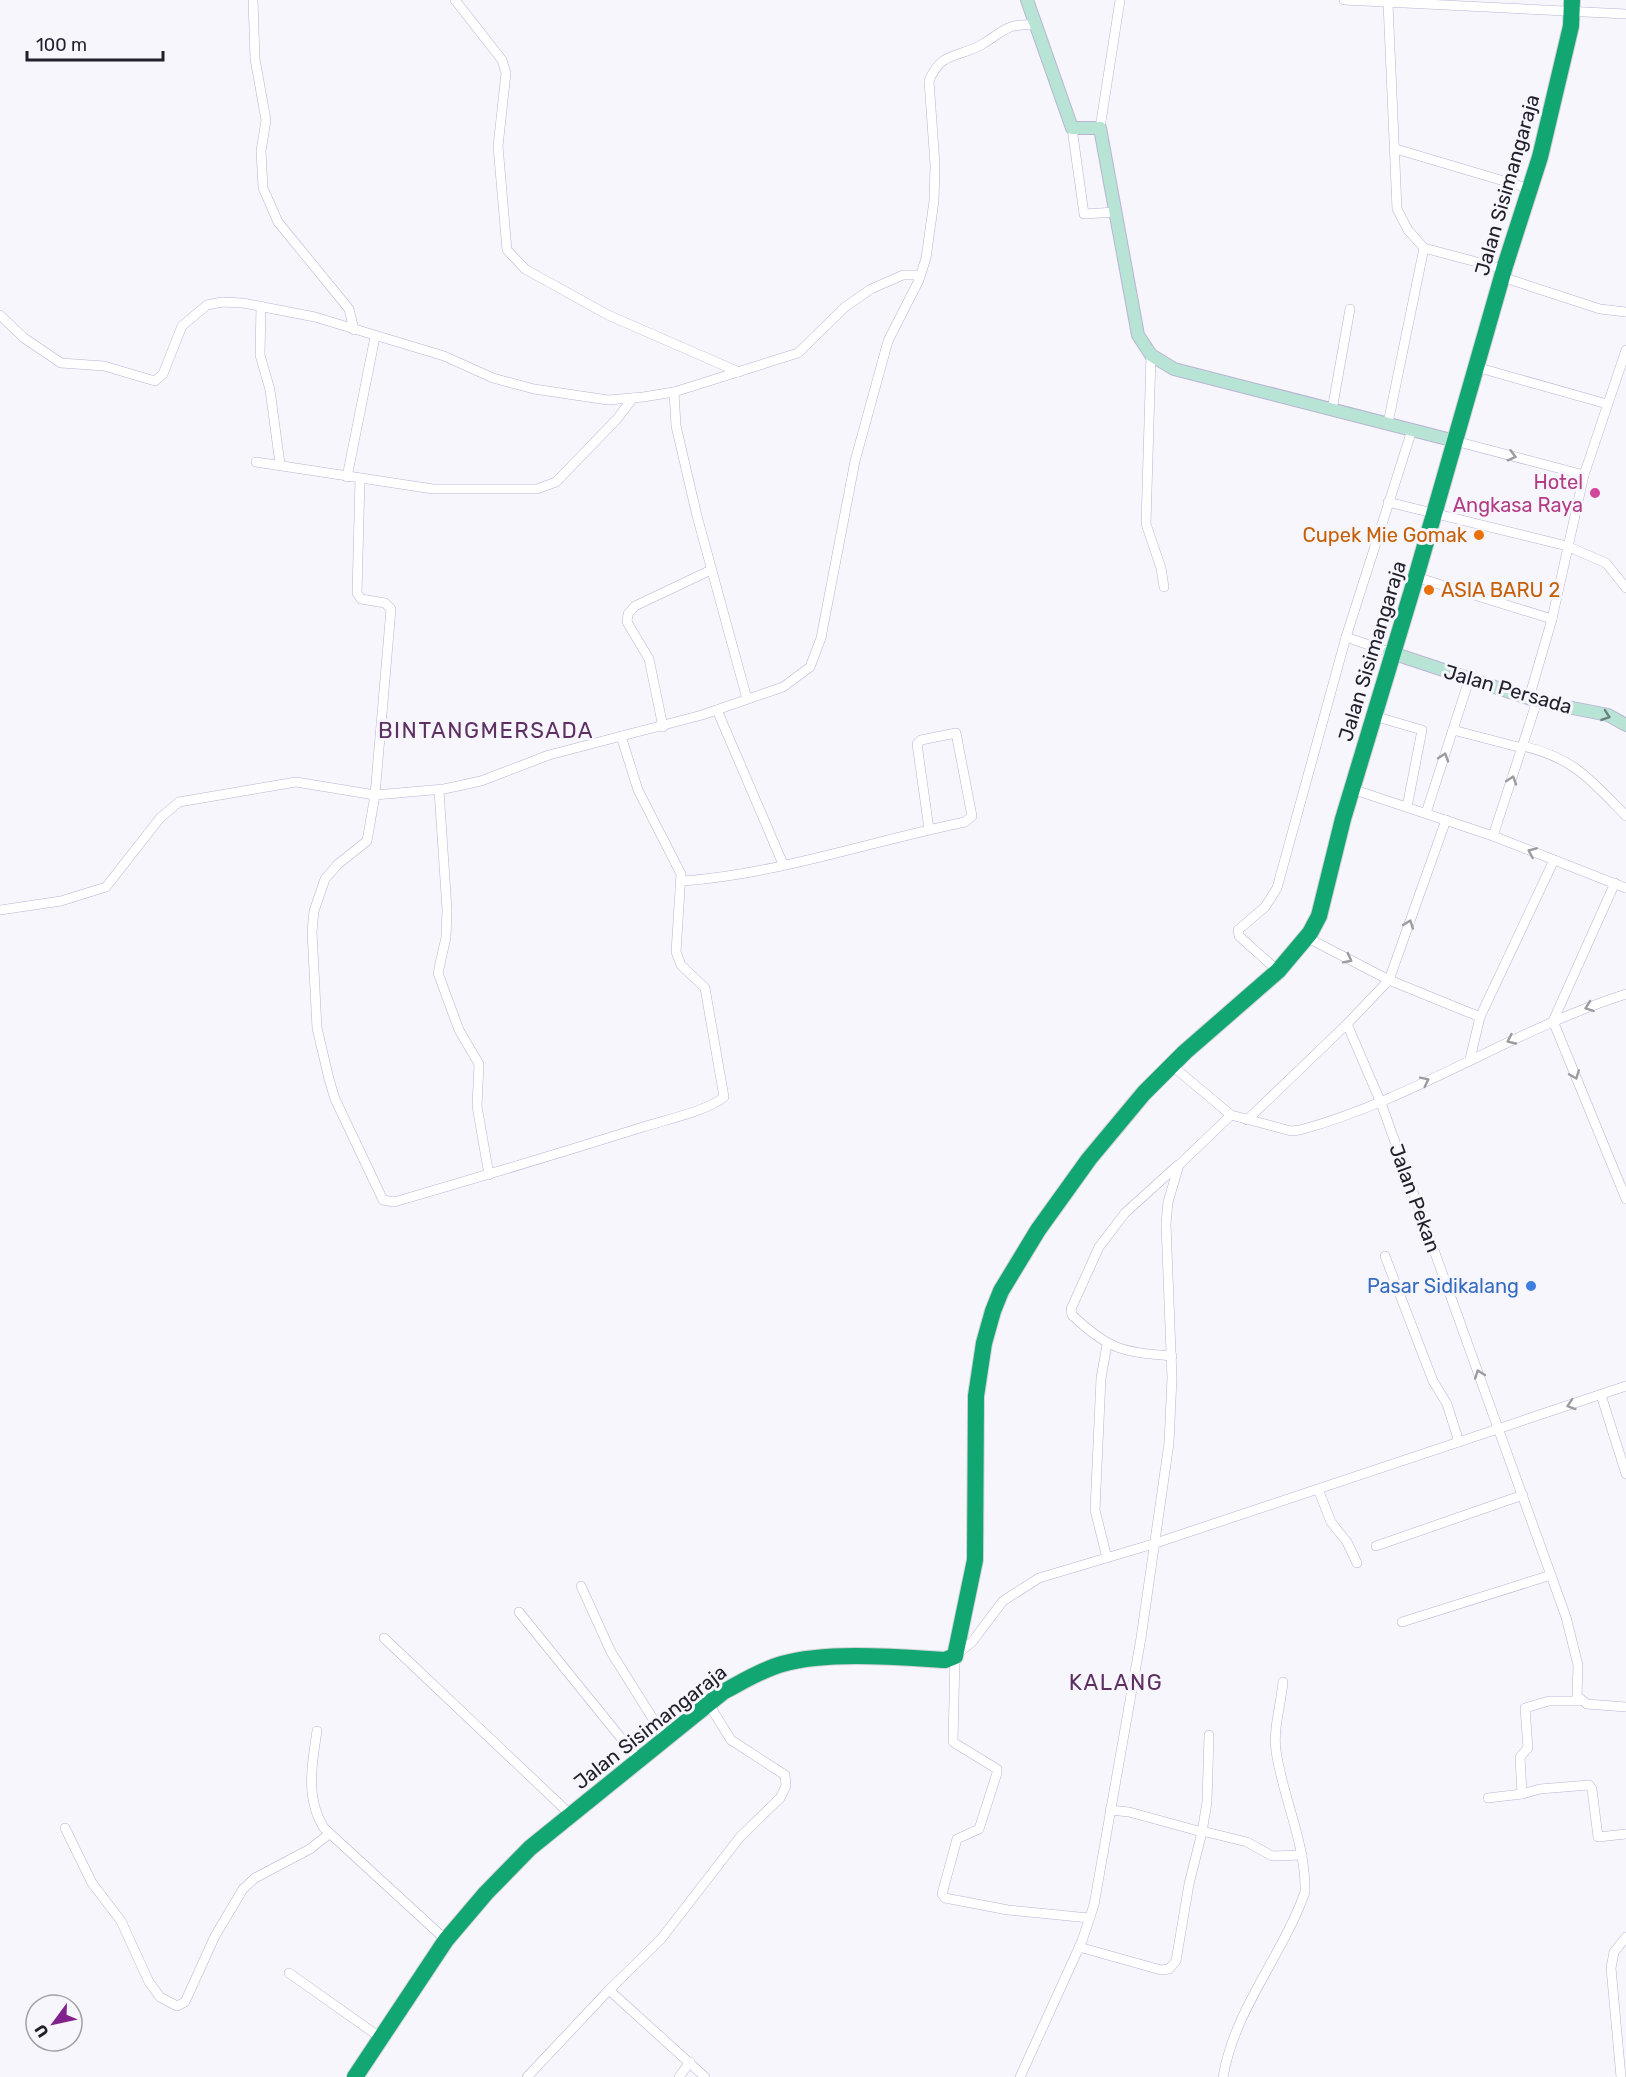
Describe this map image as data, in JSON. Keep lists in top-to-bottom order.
{
  "streets": {
    "highway": ["Jalan Sisimangaraja"],
    "street": ["Jalan Persada", "Jalan Pekan"]
  },
  "crossings": [
    ["Jalan Sisimangaraja", "Jalan Persada"]
  ],
  "districts": ["BINTANGMERSADA", "KALANG"],
  "places": [
    "Hotel Angkasa Raya",
    "Cupek Mie Gomak",
    "ASIA BARU 2",
    "Pasar Sidikalang"
  ],
  "scale_bar": "100 m",
  "north": "bottom left"
}
